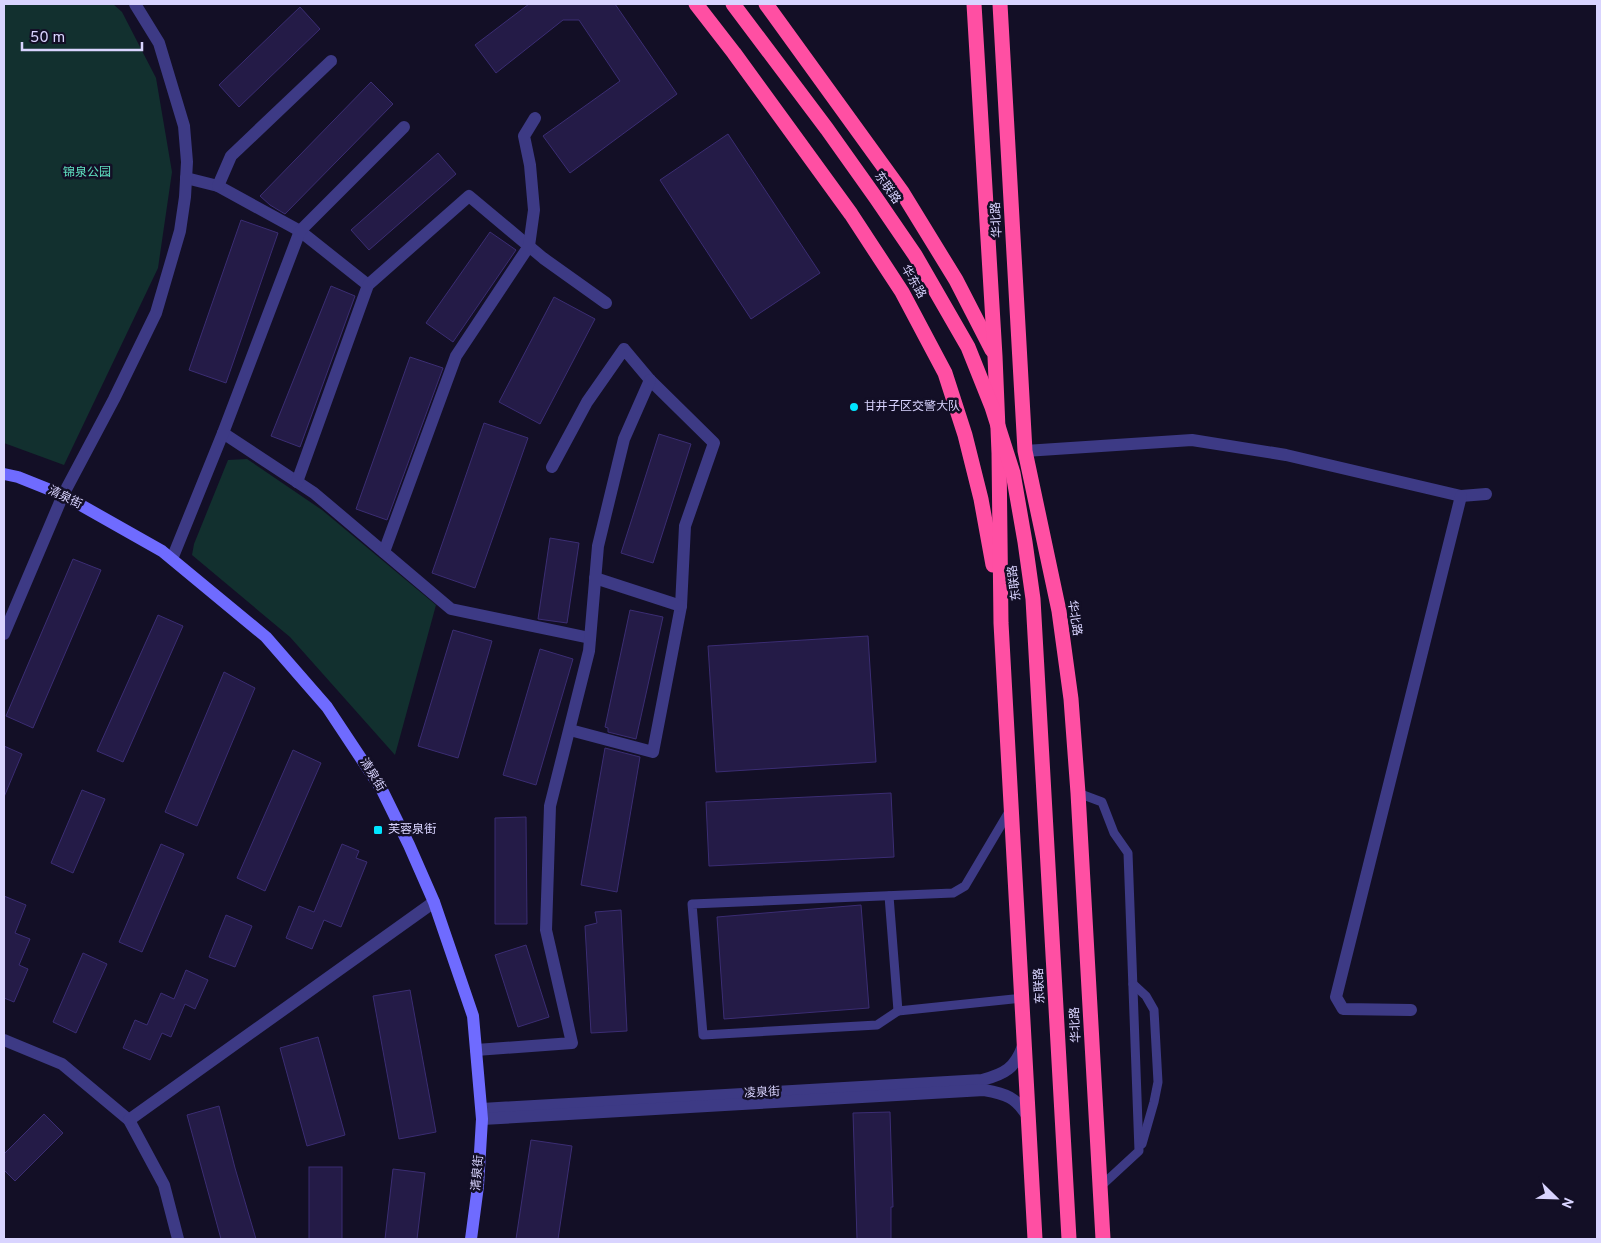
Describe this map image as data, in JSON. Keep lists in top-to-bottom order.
{
  "streets": {
    "highway": ["东联路", "华北路", "华东路"],
    "street": ["清泉街", "凌泉街"]
  },
  "crossings": [
    ["华北路", "华东路"],
    ["华北路", "凌泉街"],
    ["清泉街", "凌泉街"]
  ],
  "parks": ["锦泉公园"],
  "places": {
    "other": ["甘井子区交警大队"],
    "transit": ["芙蓉泉街"]
  },
  "scale_bar": "50 m",
  "north": "bottom right"
}
